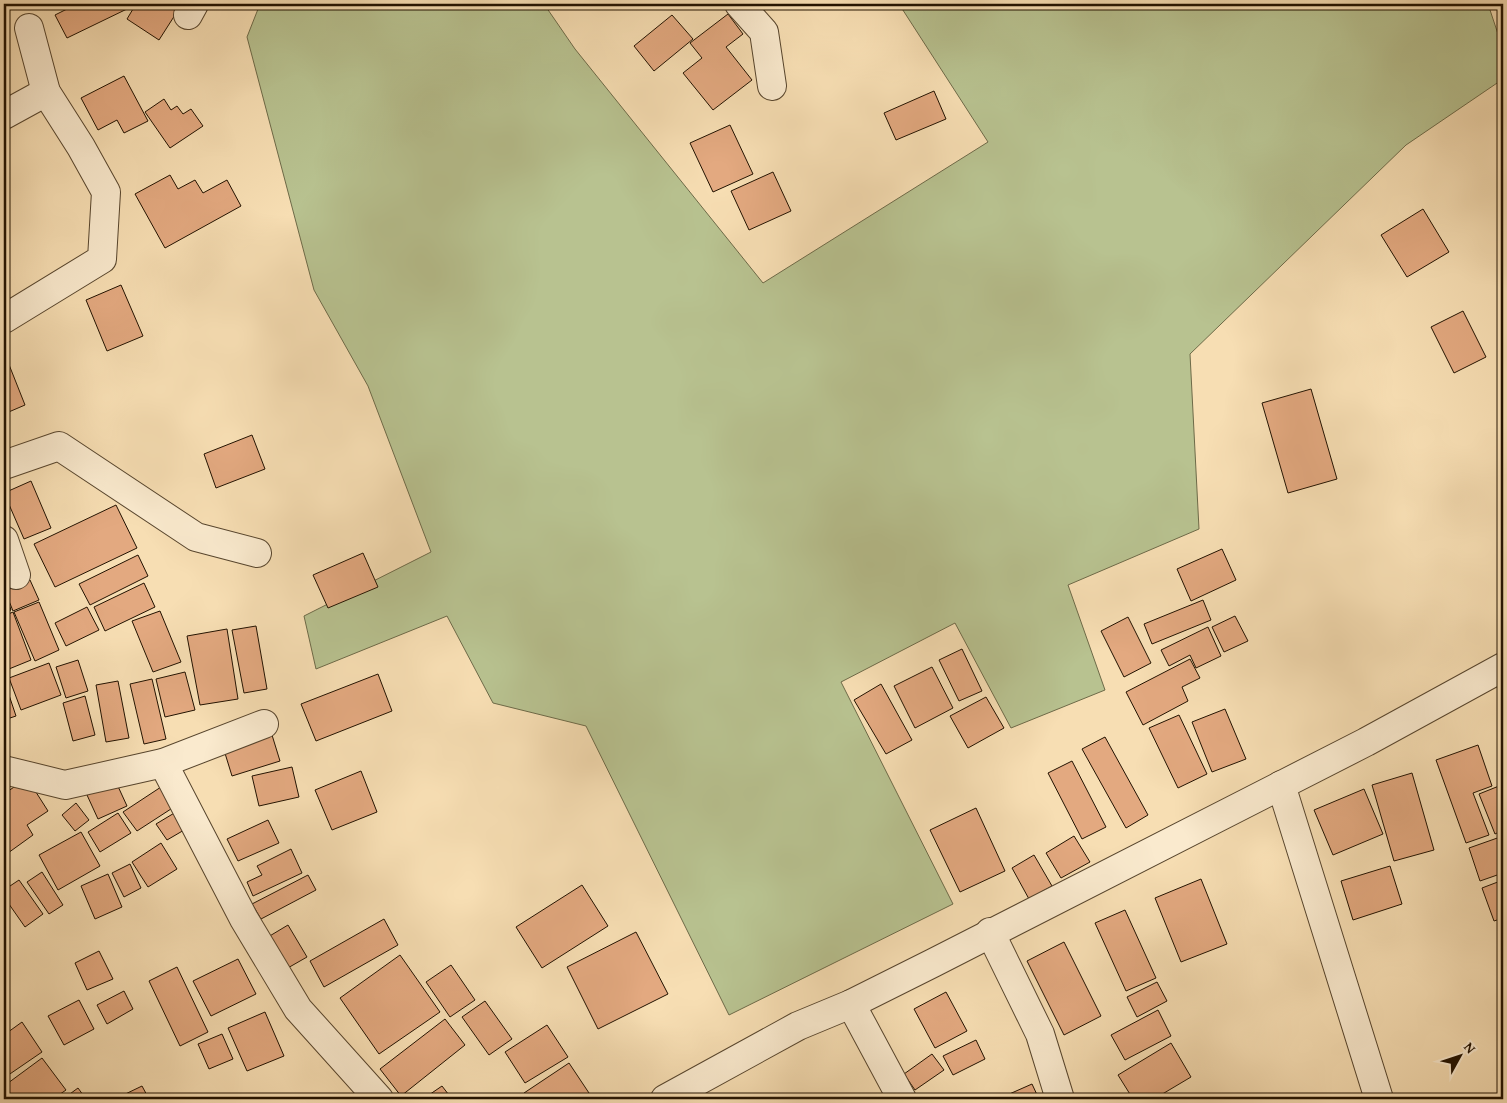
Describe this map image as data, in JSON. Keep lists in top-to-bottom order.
{
  "north": "top right"
}
